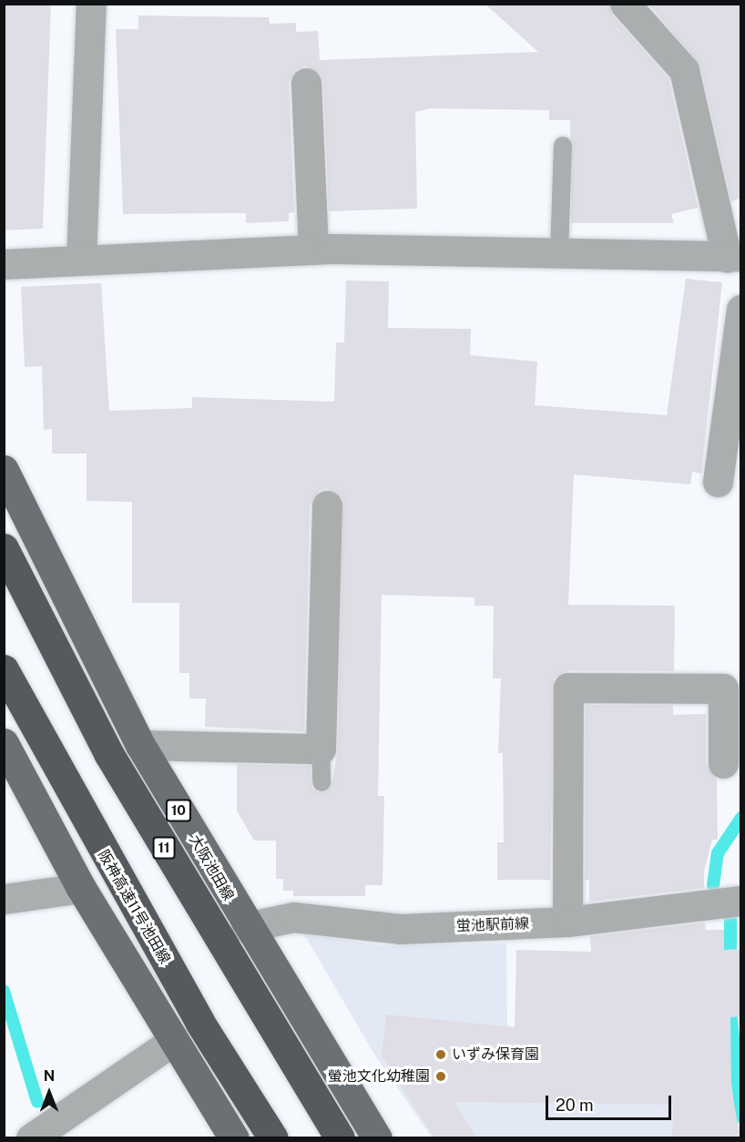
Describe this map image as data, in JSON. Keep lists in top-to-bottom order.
{
  "streets": {
    "highway": ["11", "阪神高速11号池田線"],
    "main road": ["10", "大阪池田線"],
    "street": ["蛍池駅前線"]
  },
  "crossings": [
    ["大阪池田線", "蛍池駅前線"]
  ],
  "places": ["いずみ保育園", "螢池文化幼稚園"],
  "scale_bar": "20 m",
  "north": "top"
}
